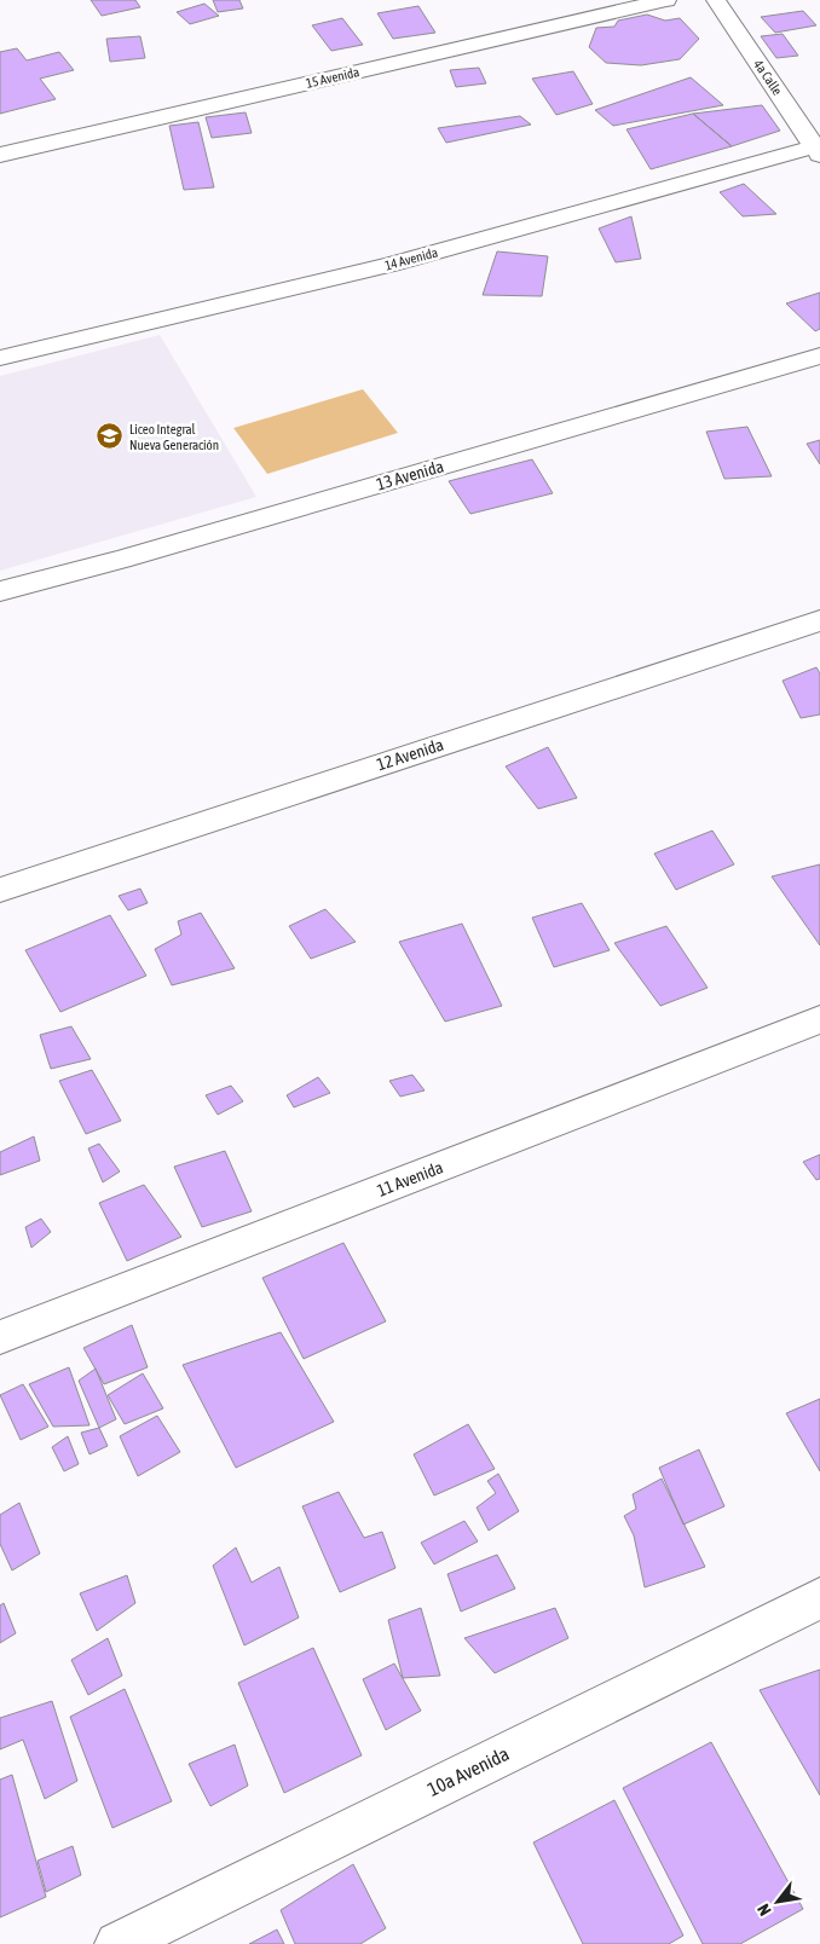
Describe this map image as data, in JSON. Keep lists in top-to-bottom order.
{
  "streets": {
    "street": [
      "15 Avenida",
      "4a Calle",
      "14 Avenida",
      "13 Avenida",
      "12 Avenida",
      "11 Avenida",
      "10a Avenida"
    ]
  },
  "crossings": [
    ["4a Calle", "14 Avenida"]
  ],
  "places": {
    "school or university": ["Liceo Integral Nueva Generación"]
  },
  "north": "bottom left"
}
